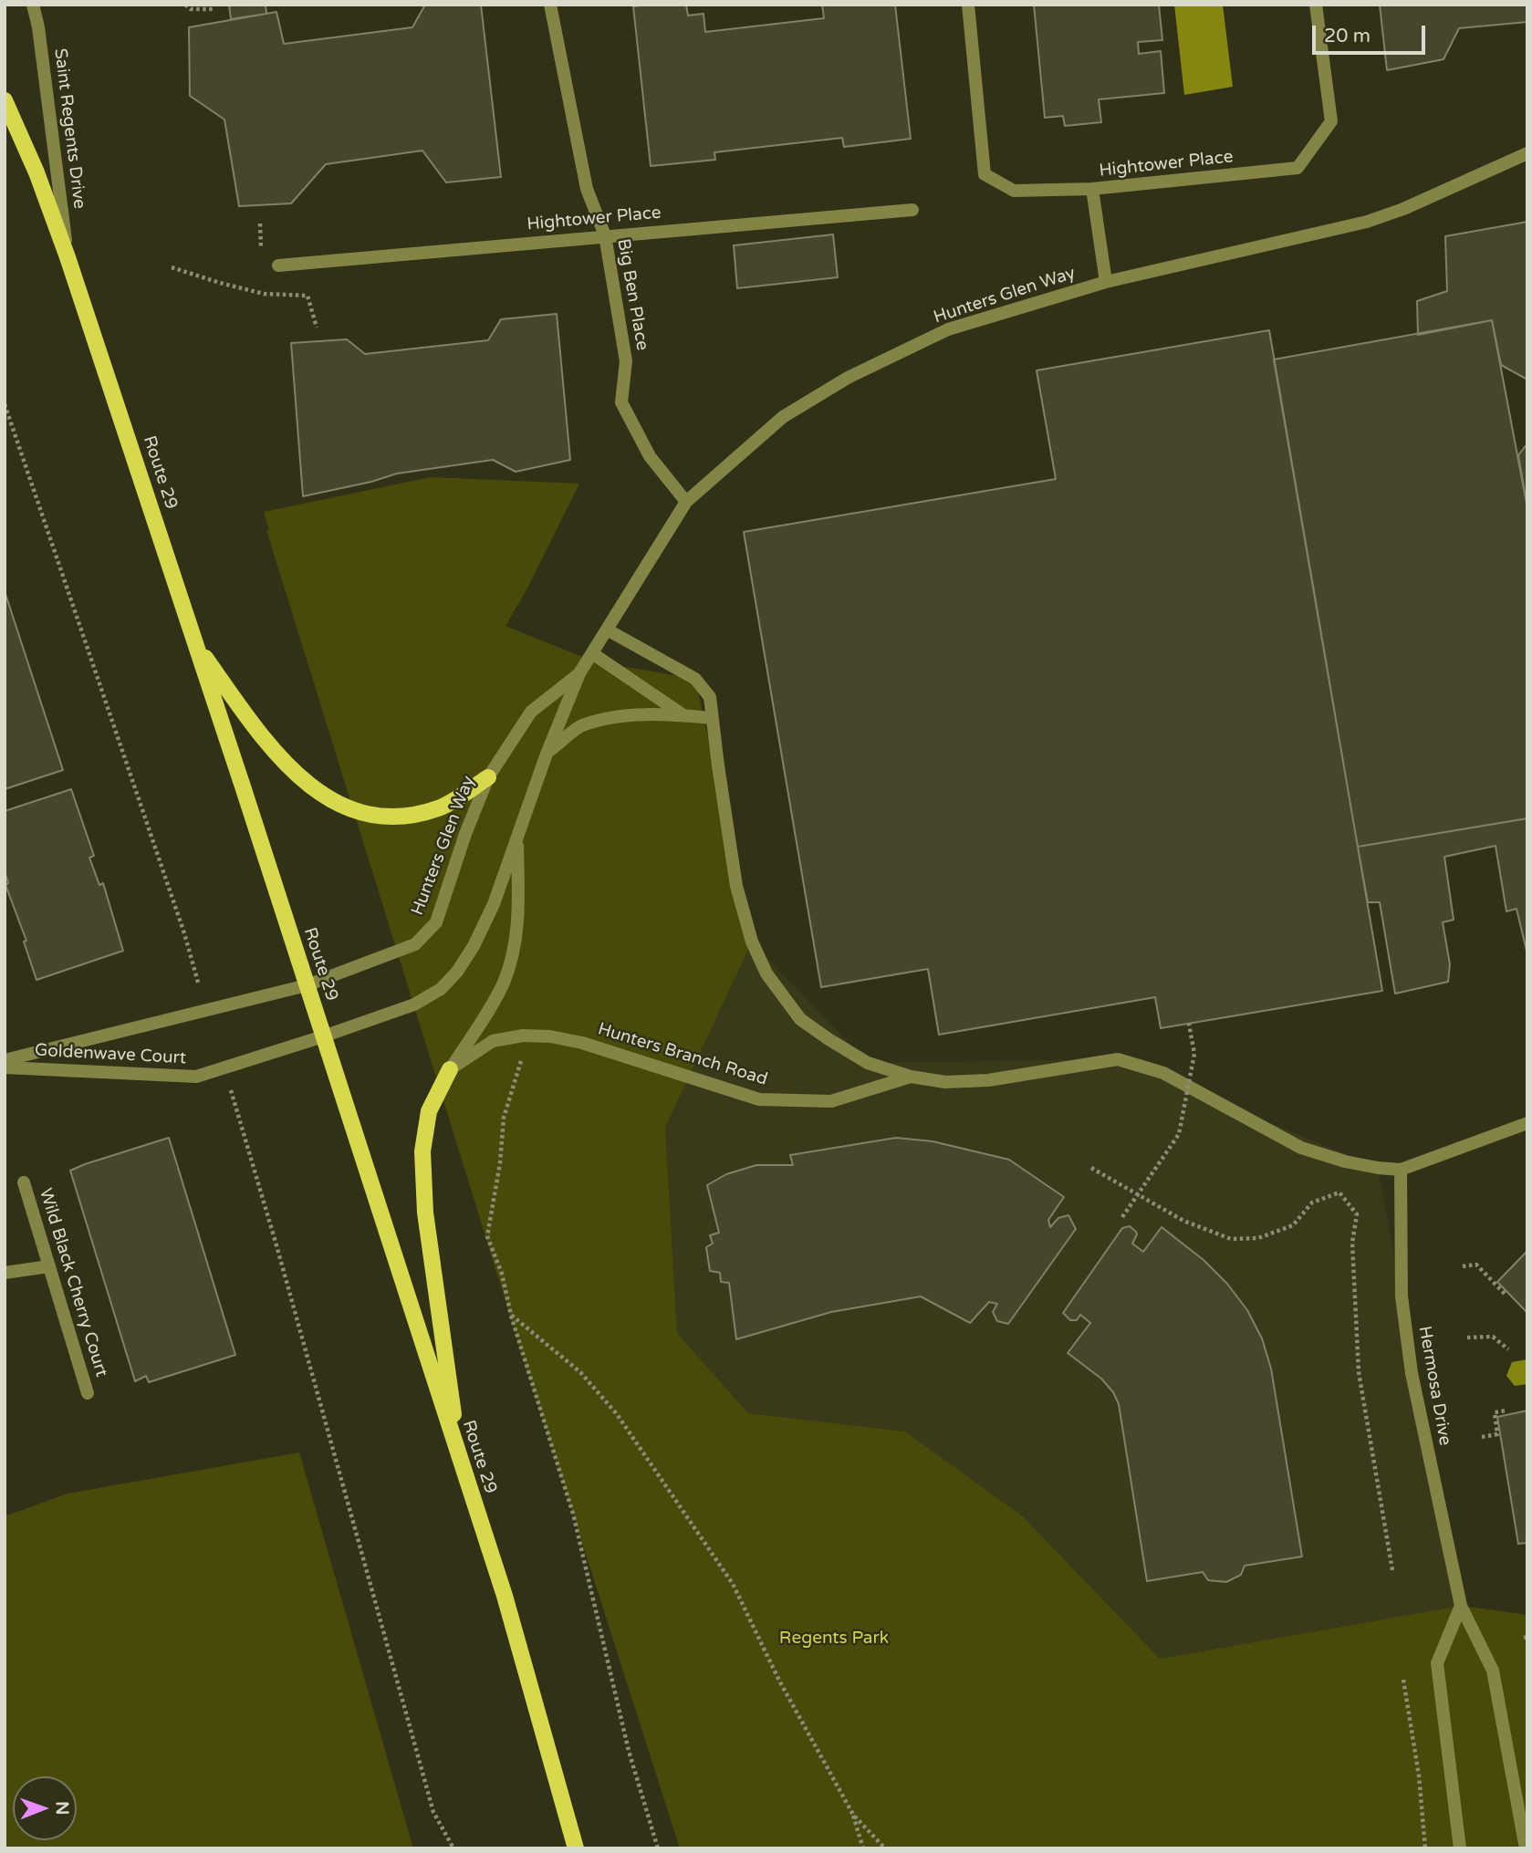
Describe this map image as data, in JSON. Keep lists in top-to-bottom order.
{
  "streets": {
    "main road": ["Route 29"],
    "street": [
      "Saint Regents Drive",
      "Hightower Place",
      "Big Ben Place",
      "Hunters Glen Way",
      "Goldenwave Court",
      "Hunters Branch Road",
      "Wild Black Cherry Court",
      "Hermosa Drive"
    ]
  },
  "crossings": [
    ["Saint Regents Drive", "Route 29"],
    ["Hightower Place", "Big Ben Place"],
    ["Big Ben Place", "Hunters Glen Way"],
    ["Hunters Glen Way", "Route 29"],
    ["Hunters Glen Way", "Goldenwave Court"],
    ["Hunters Glen Way", "Hunters Branch Road"],
    ["Route 29", "Goldenwave Court"],
    ["Hunters Branch Road", "Hermosa Drive"]
  ],
  "parks": ["Regents Park"],
  "scale_bar": "20 m",
  "north": "right"
}
